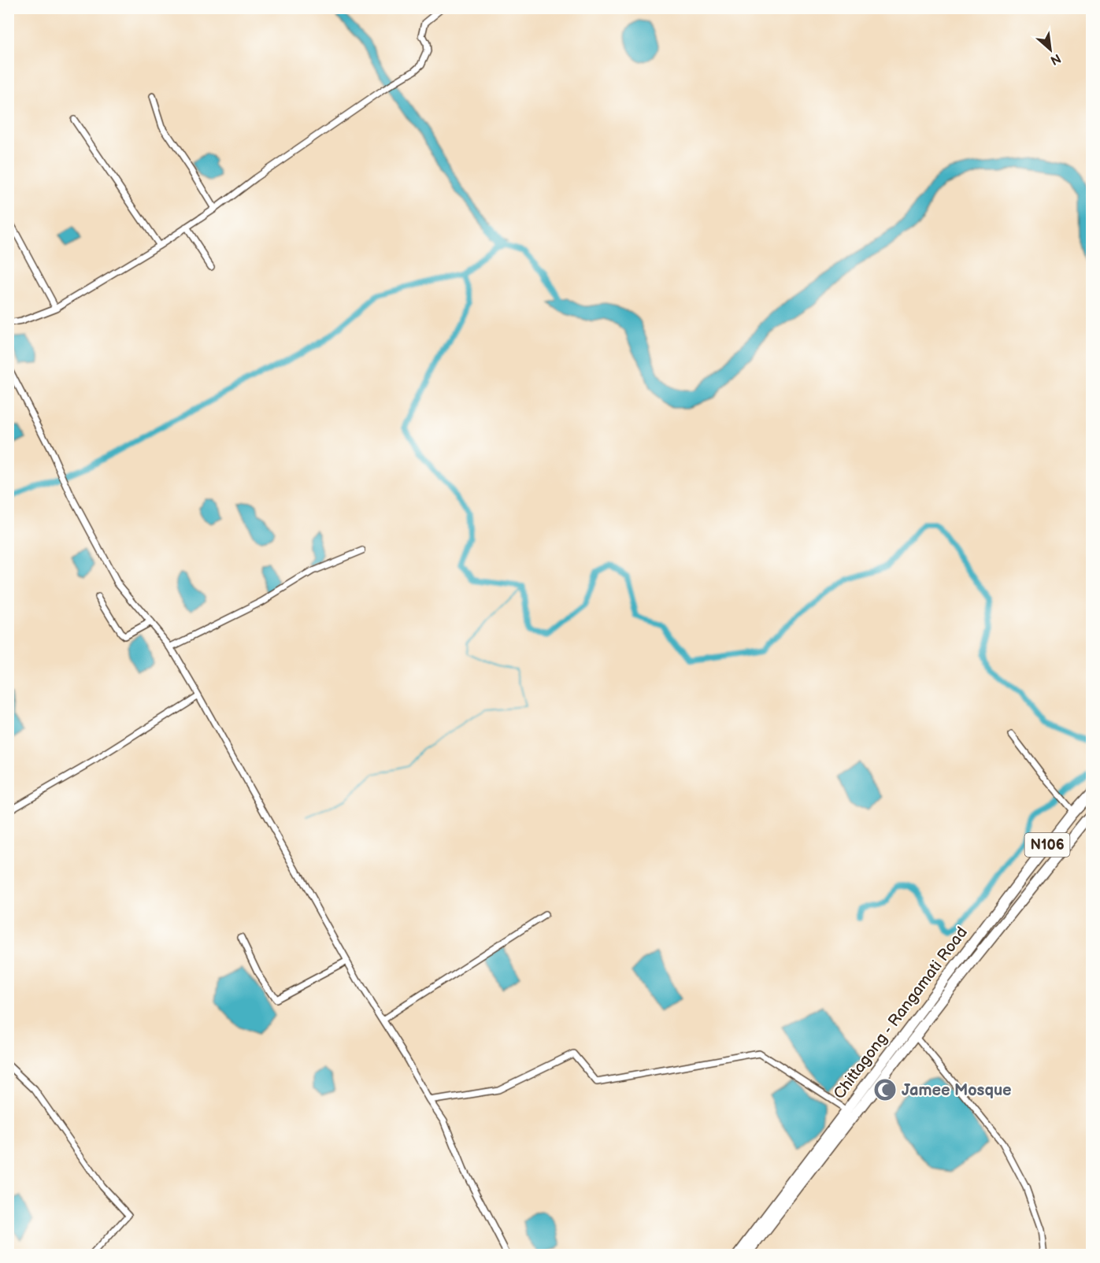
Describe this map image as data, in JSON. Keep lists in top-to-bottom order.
{
  "streets": {
    "highway": ["N106", "Chittagong - Rangamati Road"]
  },
  "places": {
    "mosque": ["Jamee Mosque"]
  },
  "north": "bottom right"
}
